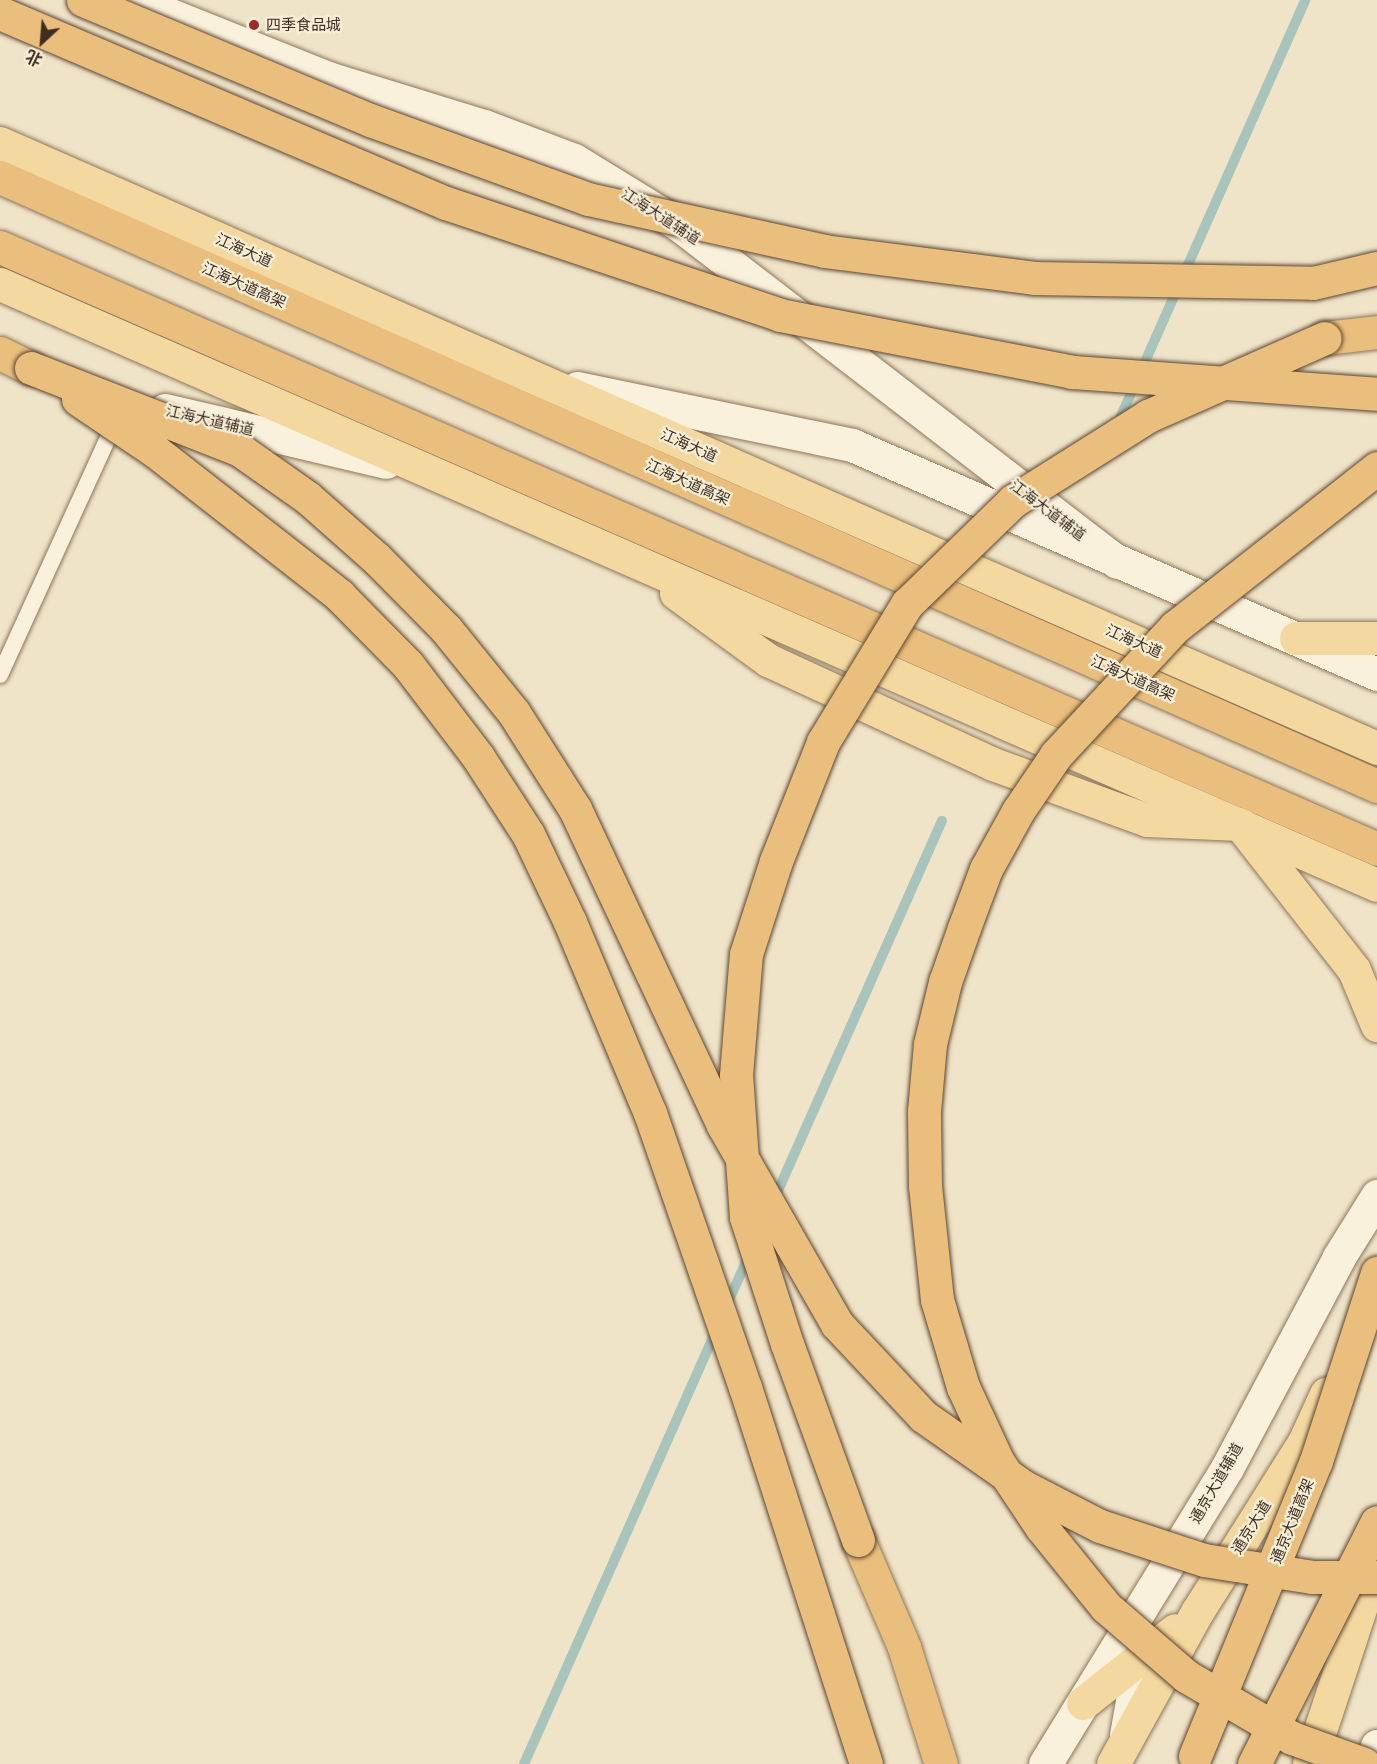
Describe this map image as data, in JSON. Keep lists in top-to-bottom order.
{
  "streets": {
    "highway": ["江海大道高架", "通京大道高架"],
    "main road": ["江海大道", "通京大道"],
    "street": ["江海大道辅道", "通京大道辅道"]
  },
  "crossings": [
    ["江海大道辅道", "江海大道"]
  ],
  "places": ["四季食品城"],
  "north": "bottom left"
}
